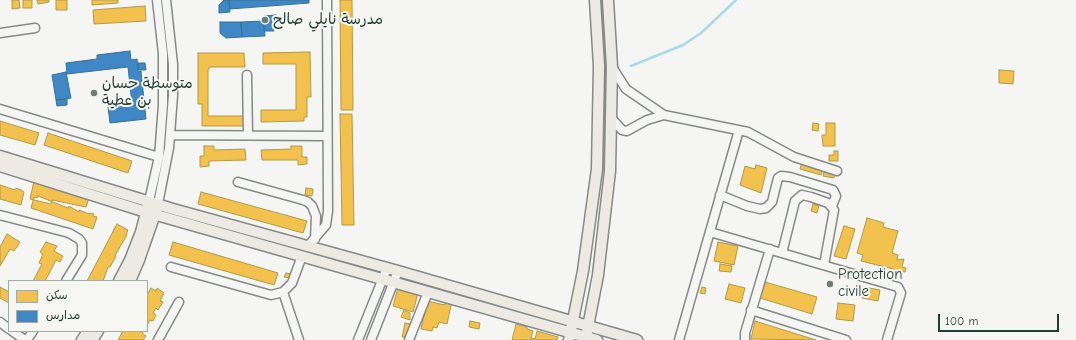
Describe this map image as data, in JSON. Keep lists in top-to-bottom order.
{
  "places": ["مدرسة نايلي صالح", "متوسطة حسان بن عطية", "Protection civile"],
  "legend": ["سكن", "مدارس"],
  "scale_bar": "100 m"
}
